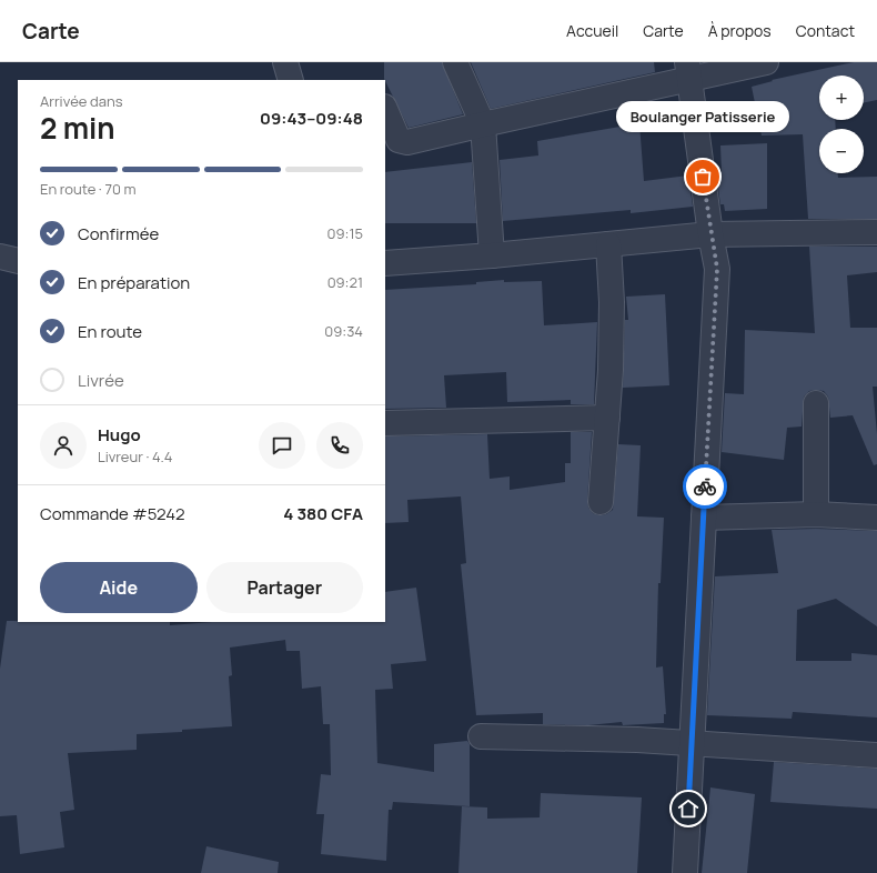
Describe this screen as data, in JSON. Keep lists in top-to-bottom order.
{
  "places": ["Boulanger Patisserie"],
  "page": {
    "header": "Carte",
    "nav": [
      "Accueil",
      "Carte",
      "À propos",
      "Contact"
    ],
    "map_buttons": ["+", "−"],
    "heading": ["2 min", "Arrivée dans", "09:43–09:48"],
    "panel": [
      "Hugo",
      "Livreur · 4.4",
      "Commande #5242",
      "4 380 CFA"
    ],
    "bubble": "Boulanger Patisserie",
    "bar": "En route · 70 m",
    "list": [
      ["Confirmée", "09:15"],
      ["En préparation", "09:21"],
      ["En route", "09:34"],
      "Livrée"
    ],
    "buttons": ["Aide", "Partager"]
  }
}
